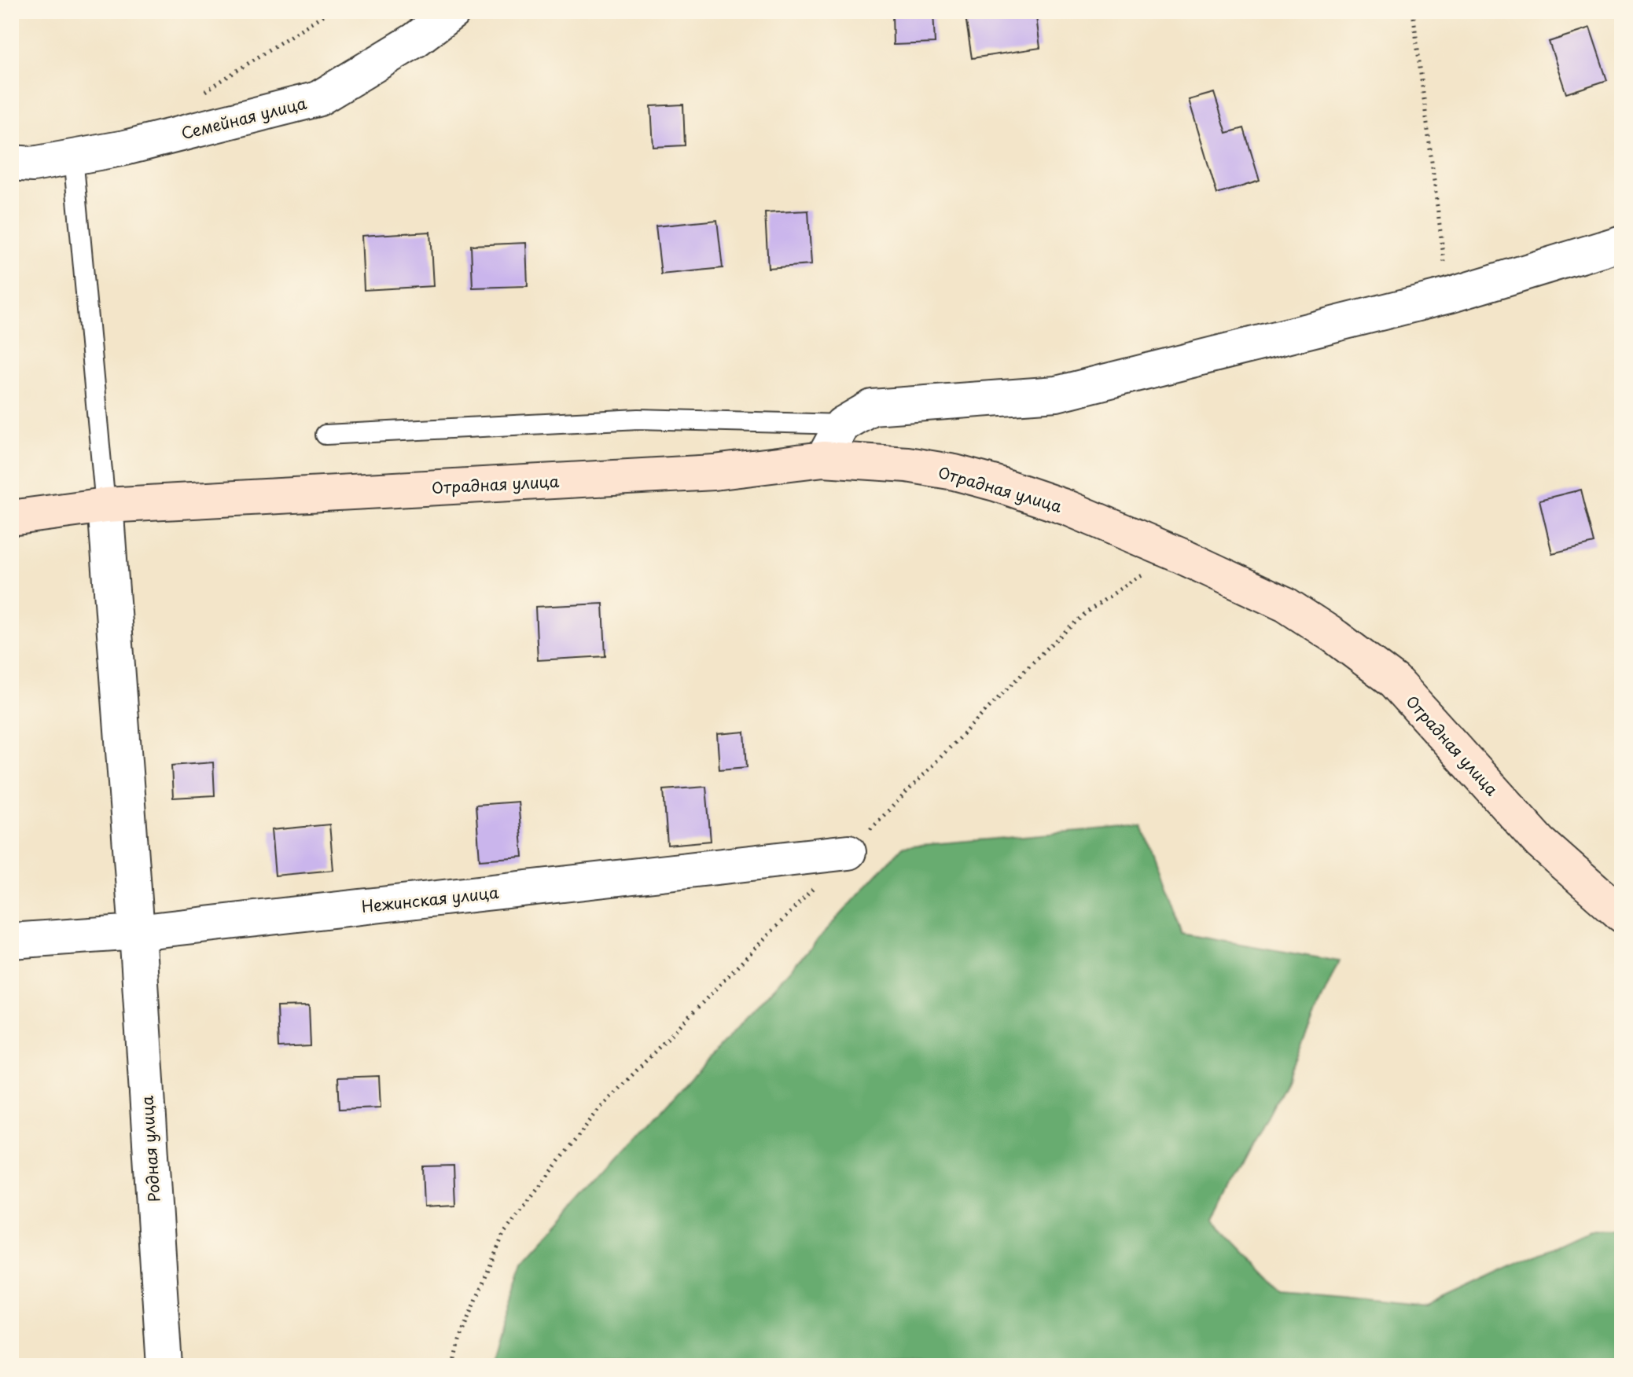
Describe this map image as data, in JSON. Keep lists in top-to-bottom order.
{
  "streets": {
    "street": [
      "Семейная улица",
      "Отрадная улица",
      "Нежинская улица",
      "Родная улица"
    ]
  },
  "crossings": [
    ["Отрадная улица", "Родная улица"],
    ["Нежинская улица", "Родная улица"]
  ]
}
